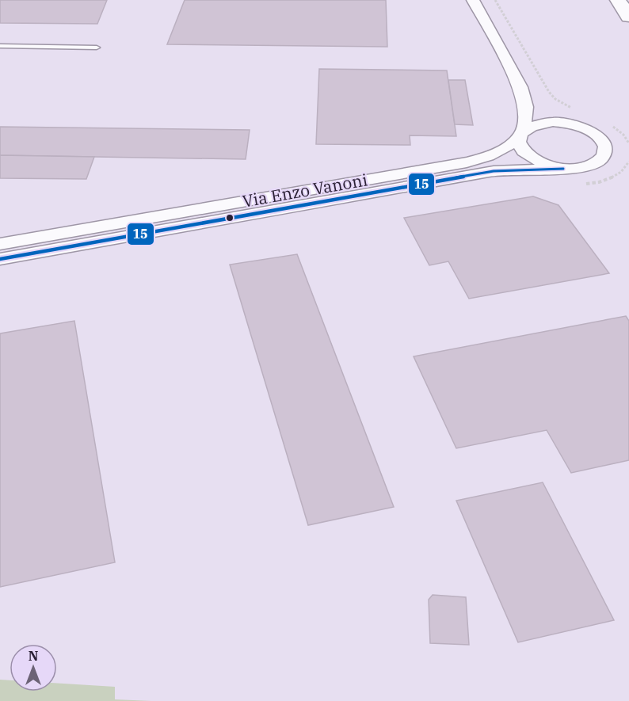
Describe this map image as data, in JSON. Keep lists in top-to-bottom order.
{
  "streets": {
    "street": ["Via Enzo Vanoni"]
  },
  "lines": ["transit line 15"],
  "north": "top"
}
